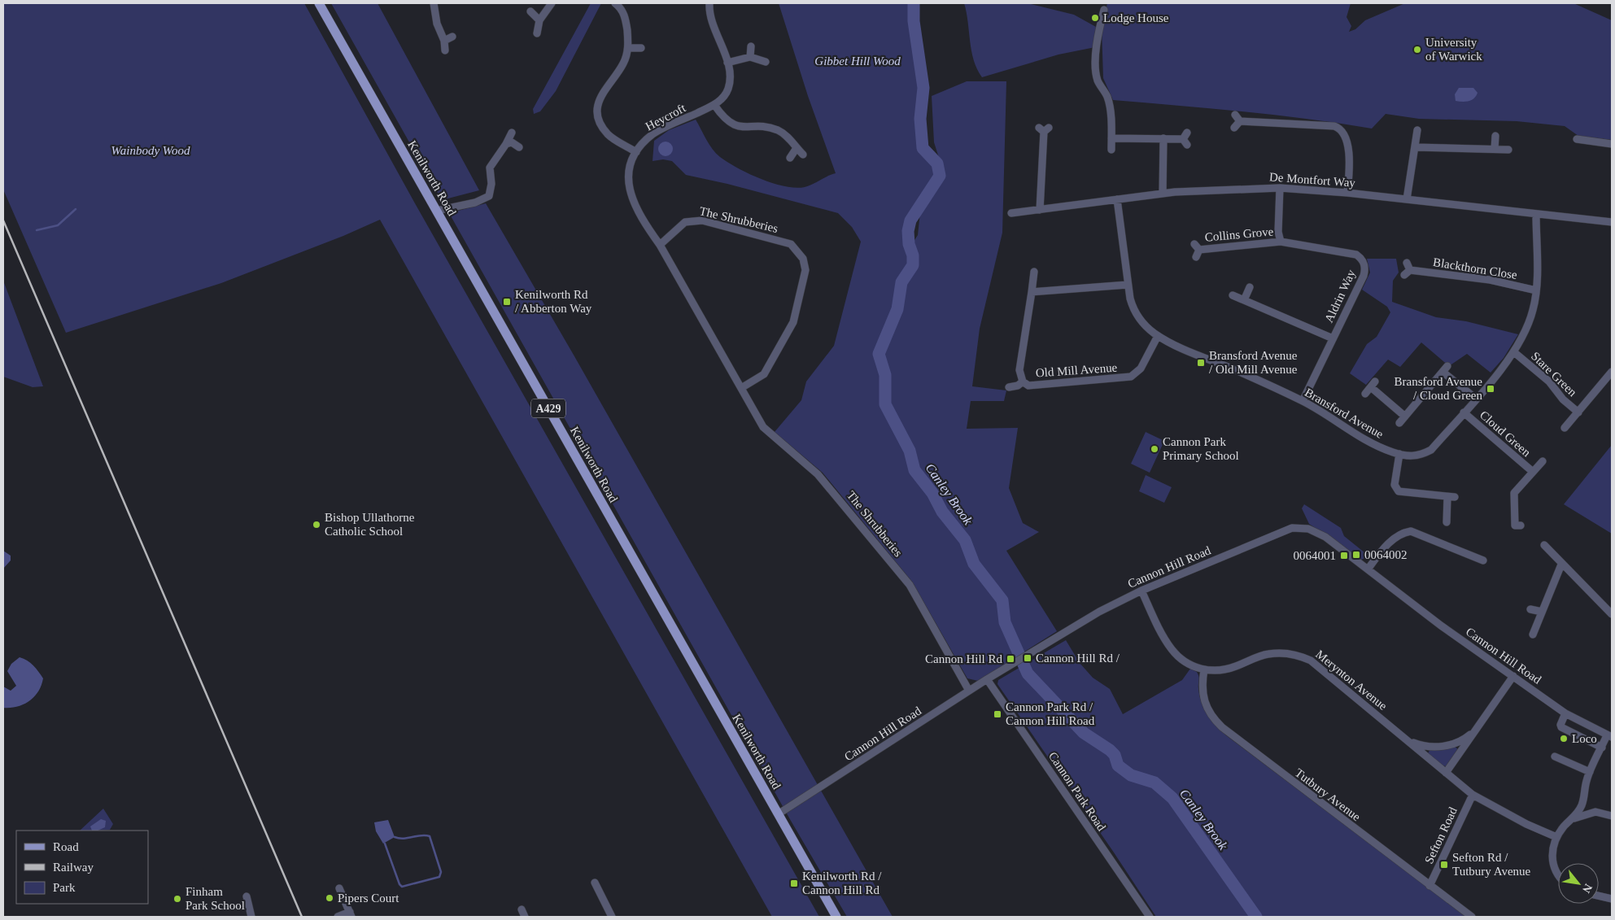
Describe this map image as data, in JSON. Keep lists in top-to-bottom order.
{
  "streets": {
    "main road": ["Kenilworth Road", "A429"],
    "street": [
      "Heycroft",
      "De Montfort Way",
      "The Shrubberies",
      "Collins Grove",
      "Blackthorn Close",
      "Aldrin Way",
      "Old Mill Avenue",
      "Stare Green",
      "Bransford Avenue",
      "Cloud Green",
      "Cannon Hill Road",
      "Merynton Avenue",
      "Cannon Park Road",
      "Tutbury Avenue",
      "Sefton Road"
    ]
  },
  "crossings": [
    ["Heycroft", "The Shrubberies"],
    ["Kenilworth Road", "Cannon Hill Road"],
    ["De Montfort Way", "Bransford Avenue"],
    ["The Shrubberies", "Cannon Hill Road"],
    ["Collins Grove", "Aldrin Way"],
    ["Blackthorn Close", "Bransford Avenue"],
    ["Aldrin Way", "Bransford Avenue"],
    ["Old Mill Avenue", "Bransford Avenue"],
    ["Stare Green", "Bransford Avenue"],
    ["Bransford Avenue", "Cloud Green"],
    ["Cannon Hill Road", "Merynton Avenue"],
    ["Cannon Hill Road", "Cannon Park Road"],
    ["Merynton Avenue", "Tutbury Avenue"],
    ["Merynton Avenue", "Sefton Road"],
    ["Tutbury Avenue", "Sefton Road"]
  ],
  "water": ["Canley Brook"],
  "parks": ["Gibbet Hill Wood", "Wainbody Wood"],
  "places": {
    "other": [
      "Lodge House",
      "University of Warwick",
      "Cannon Park Primary School",
      "Bishop Ullathorne Catholic School",
      "Loco",
      "Pipers Court",
      "Finham Park School"
    ],
    "transit": [
      "Kenilworth Rd / Abberton Way",
      "Bransford Avenue / Old Mill Avenue",
      "Bransford Avenue / Cloud Green",
      "0064002",
      "0064001",
      "Cannon Hill Rd /",
      "Cannon Hill Rd",
      "Cannon Park Rd / Cannon Hill Road",
      "Sefton Rd / Tutbury Avenue",
      "Kenilworth Rd / Cannon Hill Rd"
    ]
  },
  "legend": ["Road", "Railway", "Park"],
  "north": "bottom right"
}
